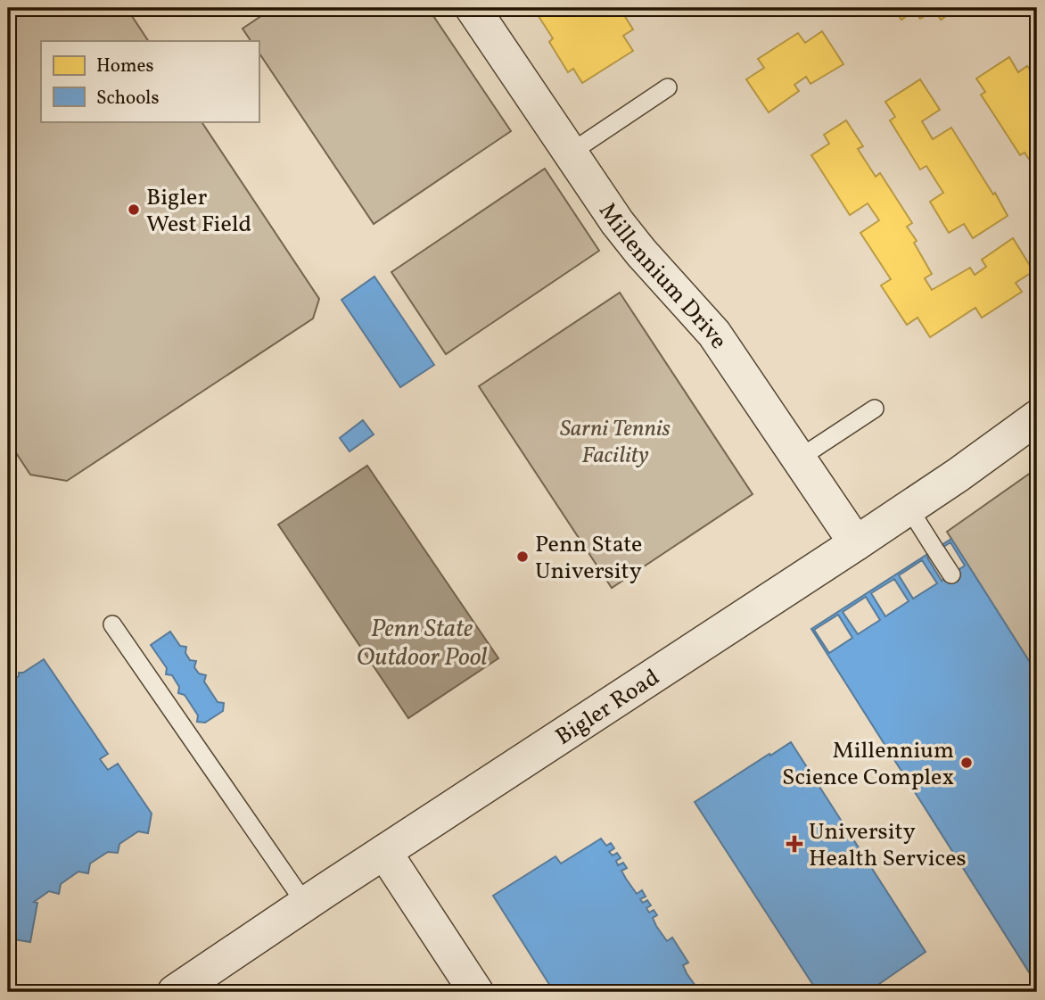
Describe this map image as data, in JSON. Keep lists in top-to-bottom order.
{
  "streets": {
    "street": ["Millennium Drive", "Bigler Road"]
  },
  "crossings": [
    ["Millennium Drive", "Bigler Road"]
  ],
  "water": ["Penn State Outdoor Pool"],
  "parks": ["Sarni Tennis Facility"],
  "places": {
    "other": ["Bigler West Field", "Penn State University", "Millennium Science Complex"],
    "health": ["University Health Services"]
  },
  "legend": ["Homes", "Schools"]
}
